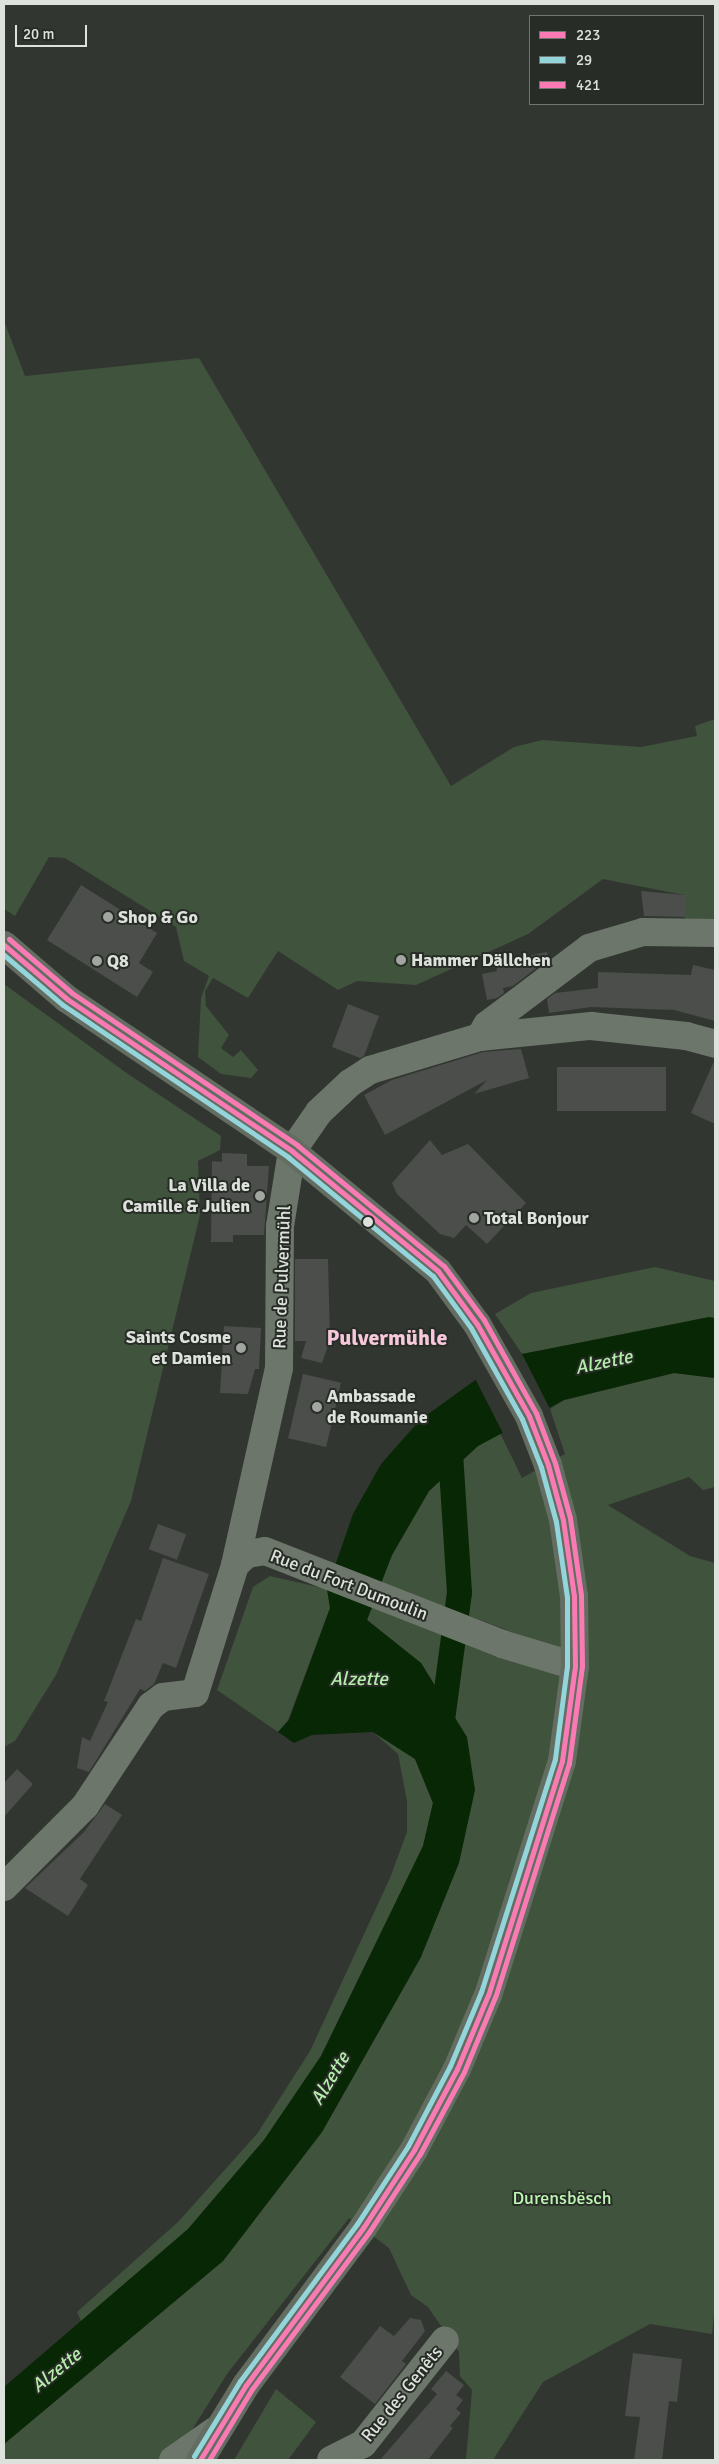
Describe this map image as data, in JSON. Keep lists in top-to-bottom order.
{
  "streets": {
    "street": ["Rue de Pulvermühl", "Rue du Fort Dumoulin", "Rue des Genêts"]
  },
  "crossings": [
    ["Rue de Pulvermühl", "Rue du Fort Dumoulin"]
  ],
  "districts": ["Pulvermühle"],
  "water": ["Alzette"],
  "parks": ["Durensbësch"],
  "places": [
    "Shop & Go",
    "Hammer Dällchen",
    "Q8",
    "La Villa de Camille & Julien",
    "Total Bonjour",
    "Saints Cosme et Damien",
    "Ambassade de Roumanie"
  ],
  "lines": ["transit line 421", "transit line 223", "transit line 29"],
  "legend": ["223", "29", "421"],
  "scale_bar": "20 m"
}
